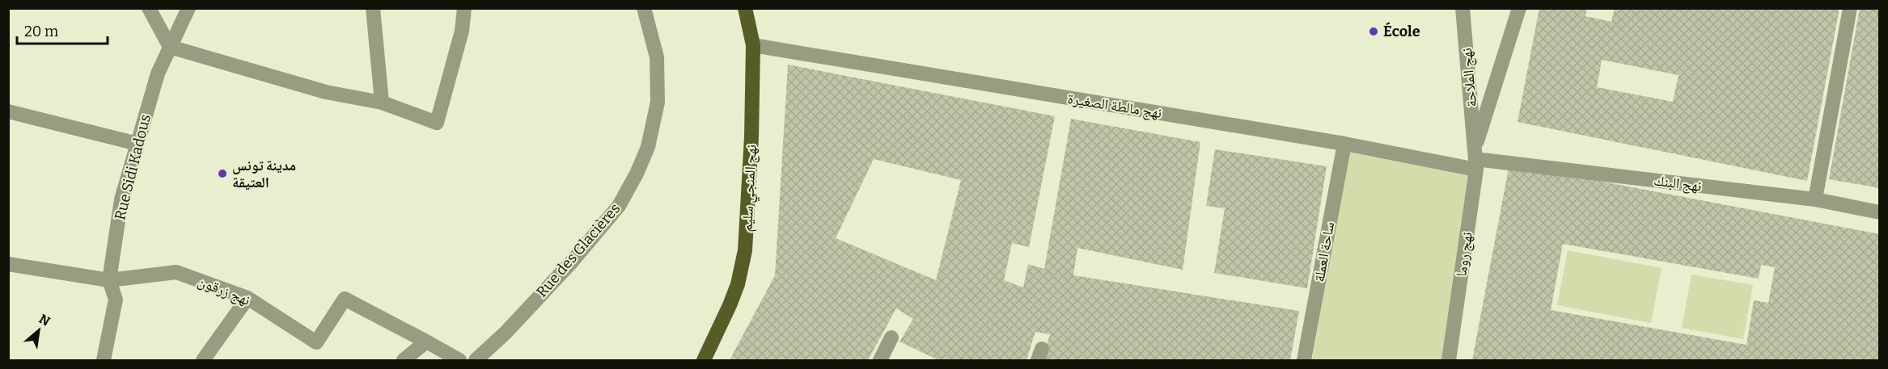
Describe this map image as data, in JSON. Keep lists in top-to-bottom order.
{
  "streets": {
    "main road": ["نهج المنجي سليم"],
    "street": [
      "نهج الملاحة",
      "نهج مالطة الصغيرة",
      "Rue Sidi Kadous",
      "نهج البنك",
      "Rue des Glacières",
      "ساحة العملة",
      "نهج روما",
      "نهج زرقون"
    ]
  },
  "crossings": [
    ["نهج الملاحة", "نهج مالطة الصغيرة"],
    ["نهج الملاحة", "نهج البنك"],
    ["نهج الملاحة", "نهج روما"],
    ["نهج مالطة الصغيرة", "نهج البنك"],
    ["نهج مالطة الصغيرة", "نهج المنجي سليم"],
    ["نهج مالطة الصغيرة", "ساحة العملة"],
    ["نهج مالطة الصغيرة", "نهج روما"],
    ["Rue Sidi Kadous", "نهج زرقون"],
    ["نهج البنك", "نهج روما"]
  ],
  "places": ["École", "مدينة تونس العتيقة"],
  "scale_bar": "20 m",
  "north": "top right"
}
